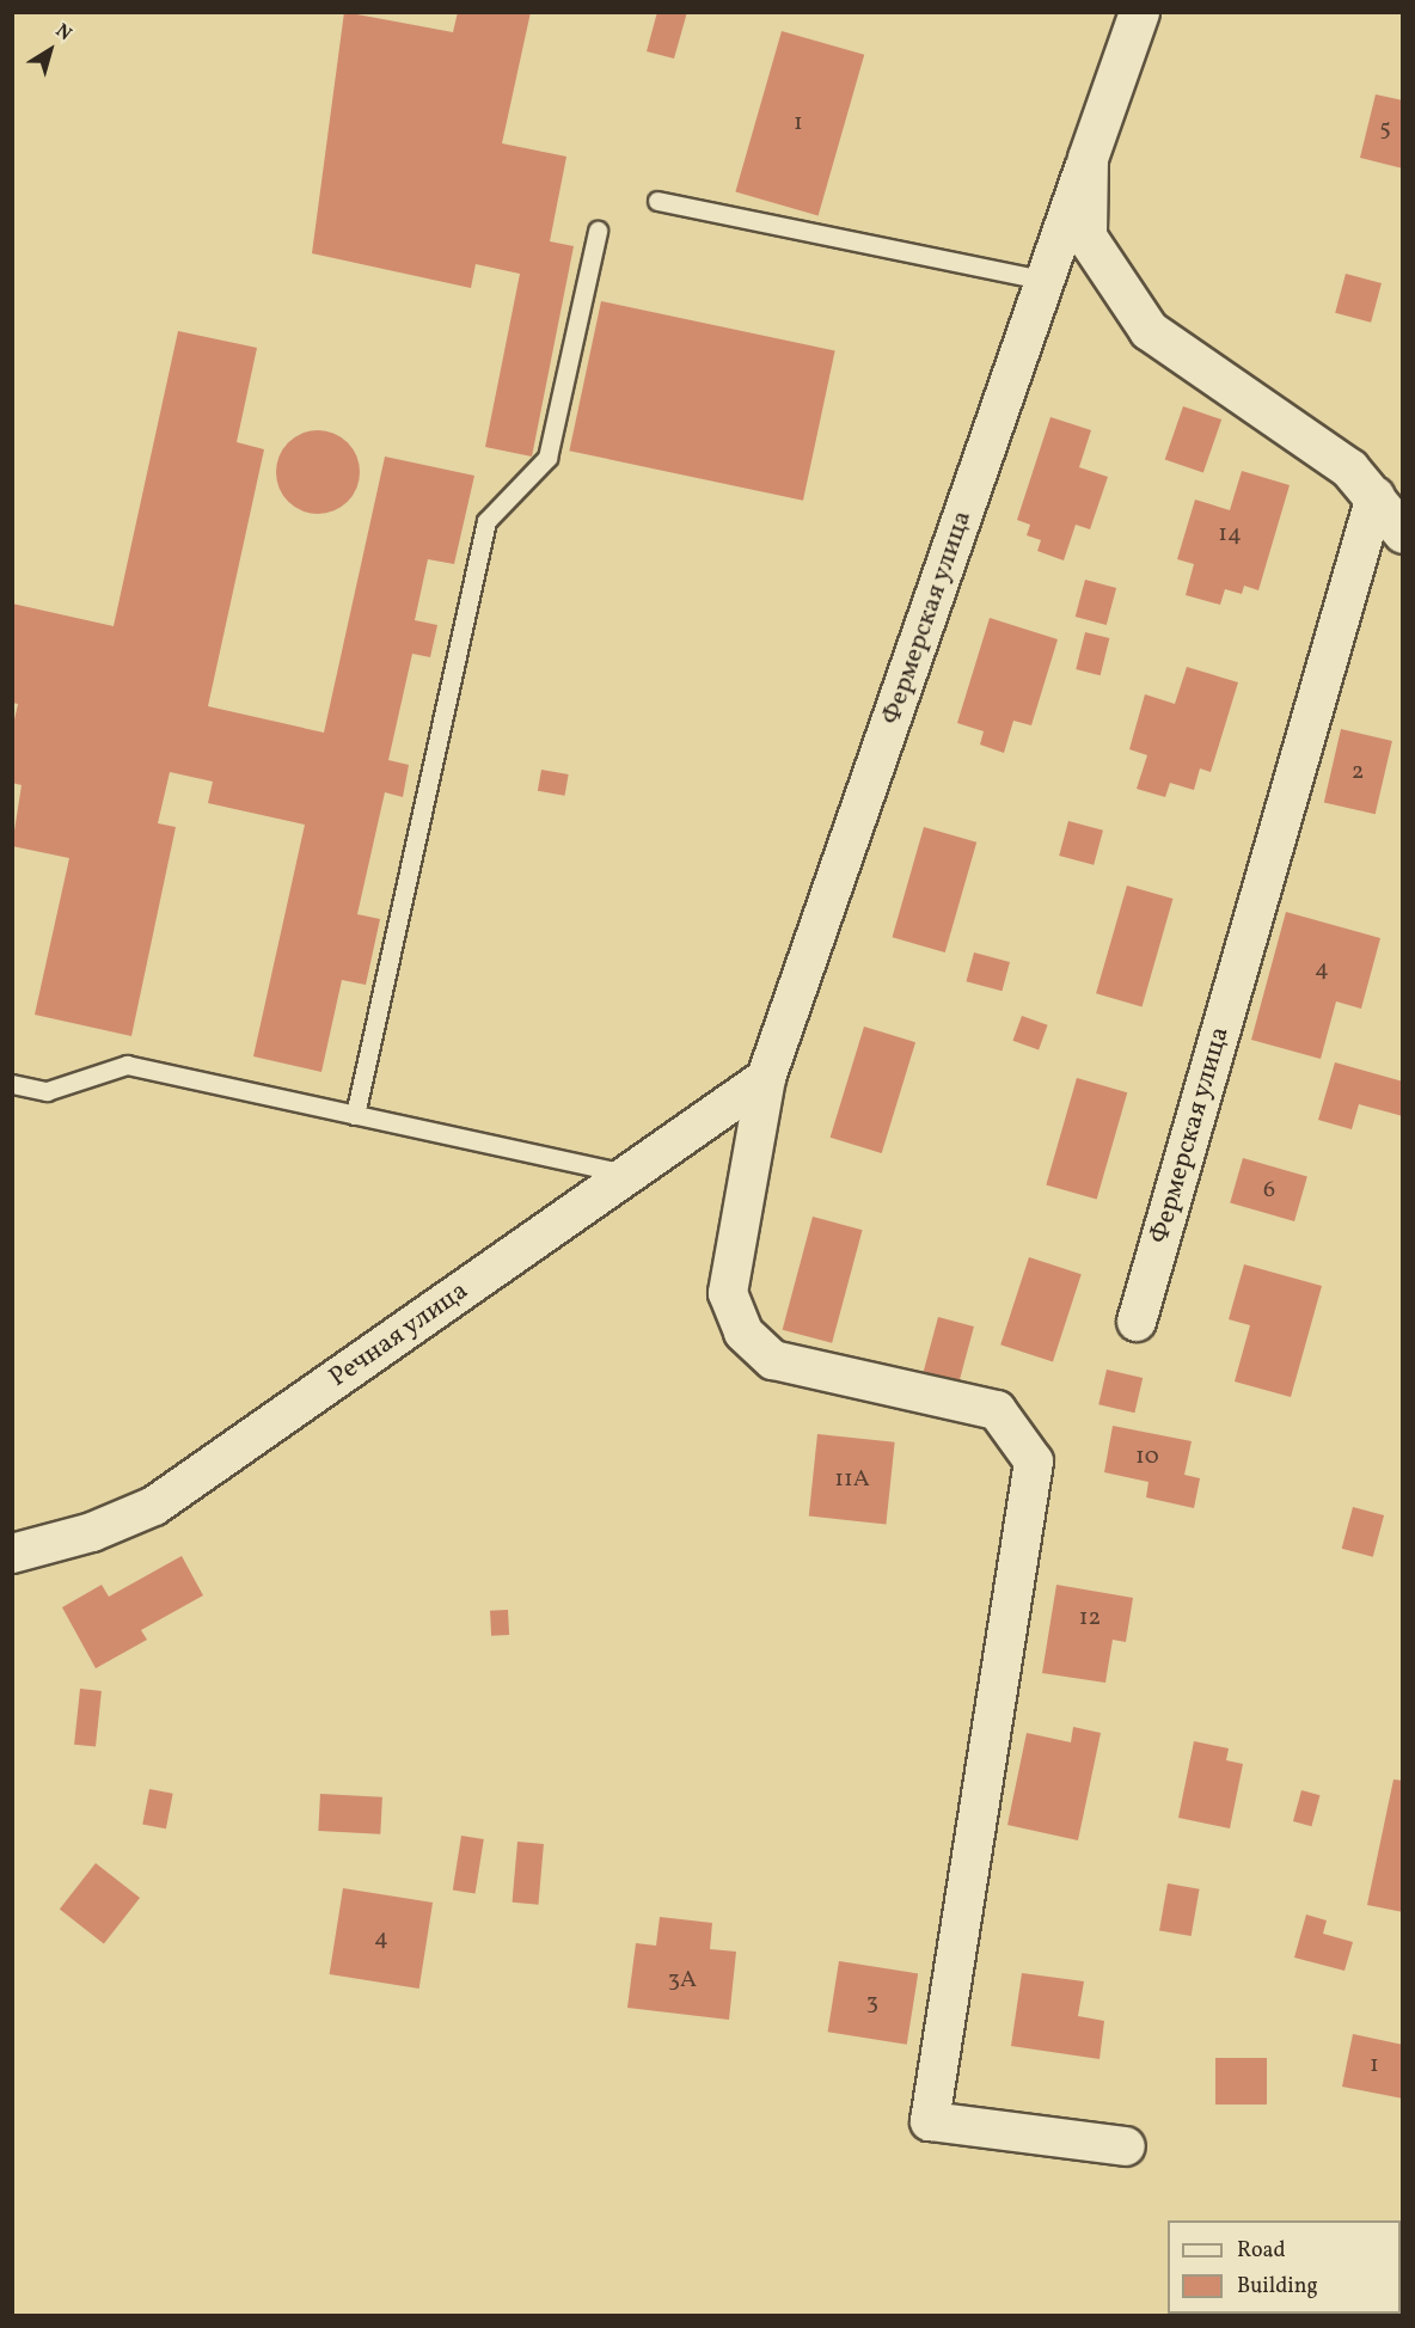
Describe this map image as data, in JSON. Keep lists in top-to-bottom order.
{
  "streets": {
    "street": ["Фермерская улица", "Речная улица"]
  },
  "crossings": [
    ["Фермерская улица", "Речная улица"]
  ],
  "house_numbers": [
    "1",
    "5",
    "14",
    "2",
    "4",
    "6",
    "10",
    "11А",
    "12",
    "4",
    "3А",
    "3",
    "1"
  ],
  "legend": ["Road", "Building"],
  "north": "top right"
}
